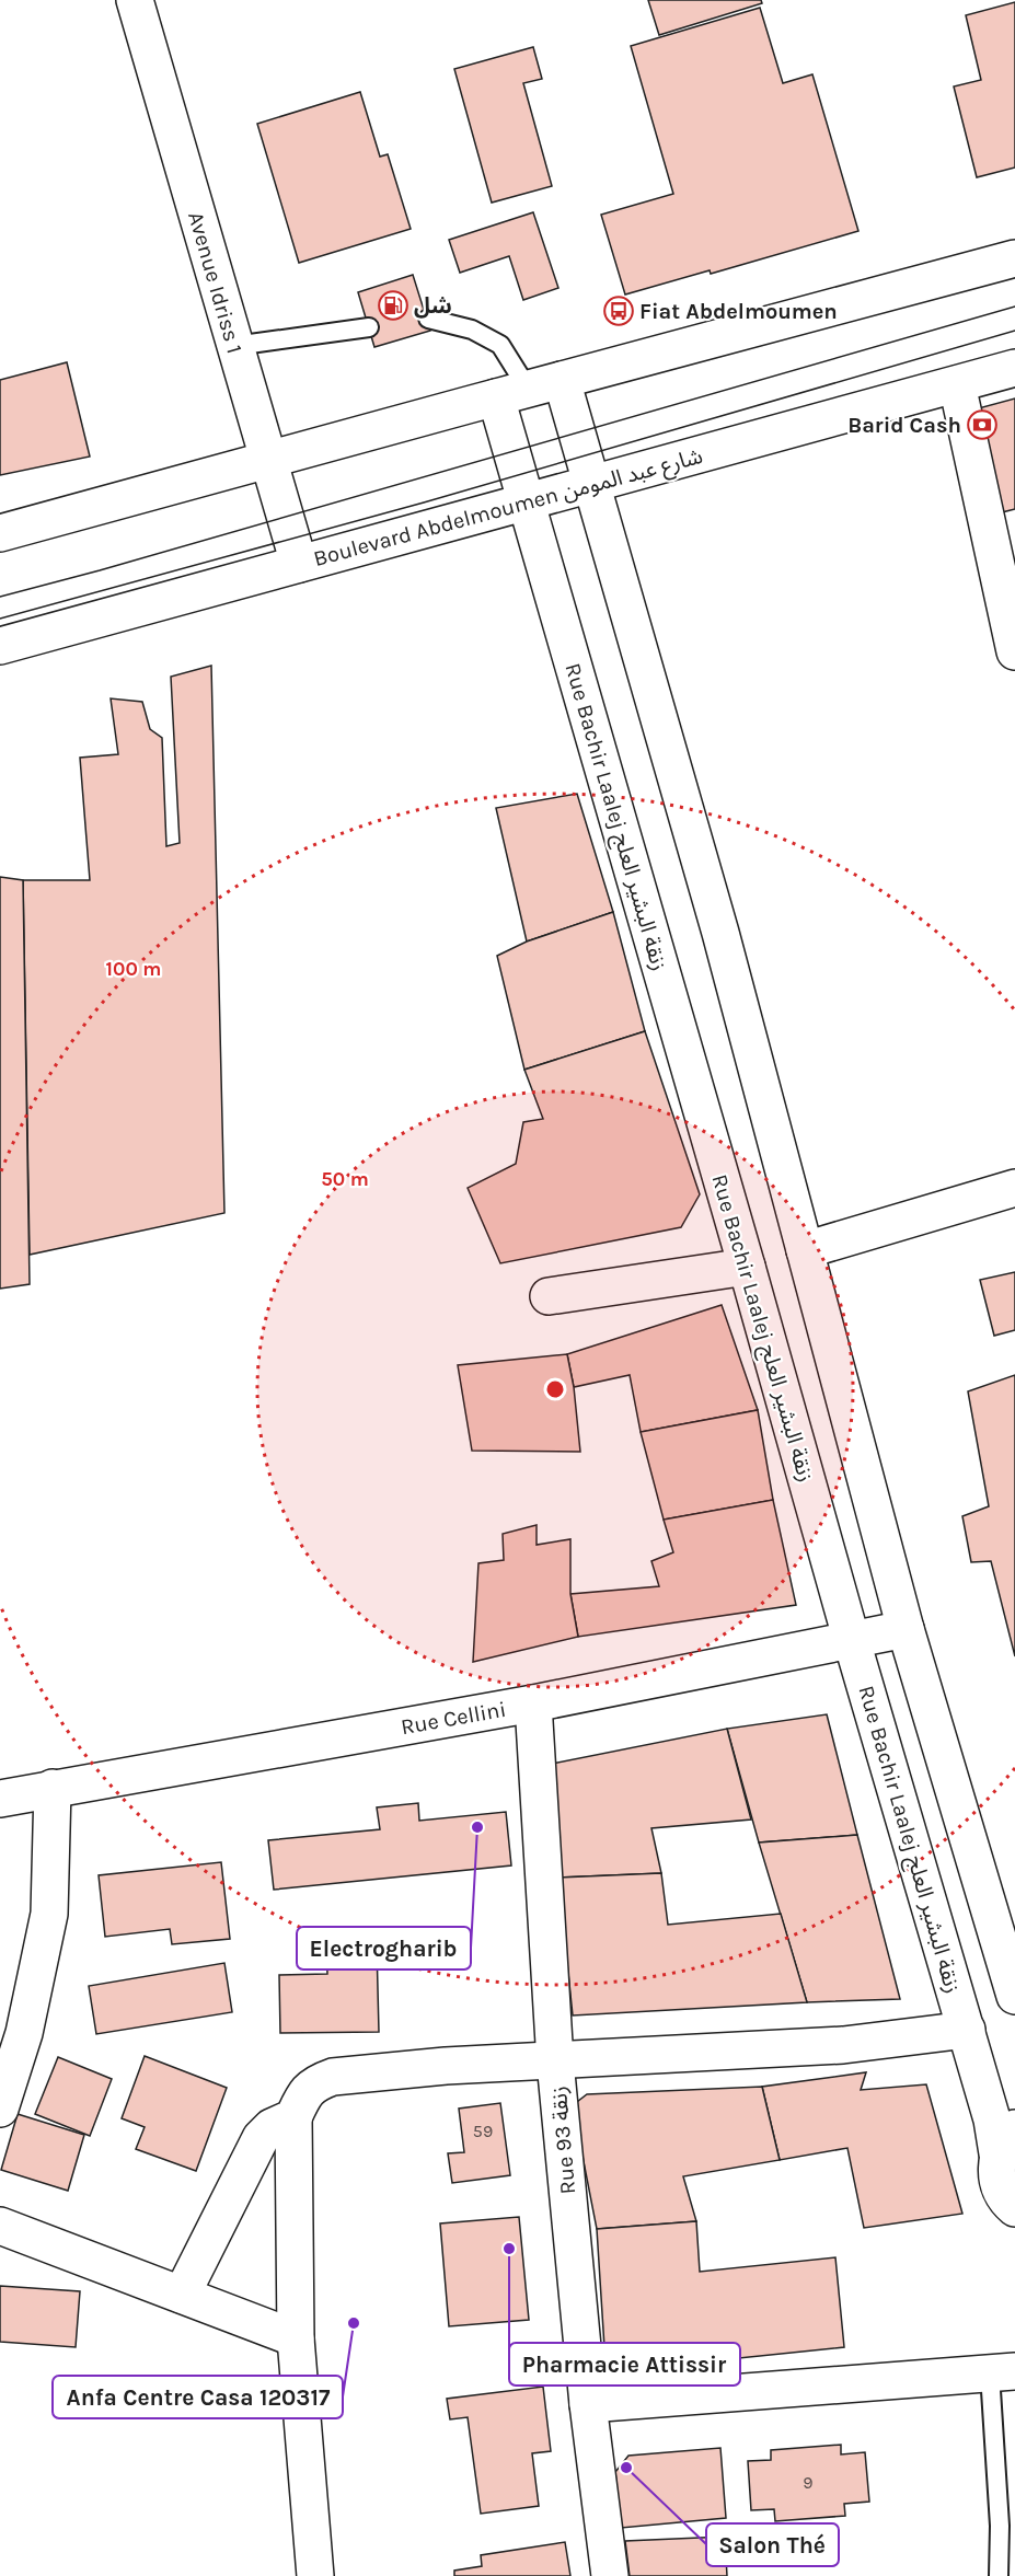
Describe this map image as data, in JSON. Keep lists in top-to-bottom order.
{
  "streets": {
    "street": [
      "Avenue Idriss 1",
      "Boulevard Abdelmoumen شارع عبد المومن",
      "Rue Bachir Laalej زنقة البشير العلج",
      "Rue Cellini",
      "Rue 93 زنقة"
    ]
  },
  "crossings": [
    ["Avenue Idriss 1", "Boulevard Abdelmoumen شارع عبد المومن"],
    ["Boulevard Abdelmoumen شارع عبد المومن", "Rue Bachir Laalej زنقة البشير العلج"],
    ["Rue Bachir Laalej زنقة البشير العلج", "Rue Cellini"],
    ["Rue Cellini", "Rue 93 زنقة"]
  ],
  "places": {
    "fuel station": ["شل"],
    "bus stop": ["Fiat Abdelmoumen"],
    "bank": ["Barid Cash"],
    "other": [
      "Electrogharib",
      "Pharmacie Attissir",
      "Anfa Centre Casa 120317",
      "Salon Thé"
    ]
  },
  "house_numbers": ["59", "9"],
  "rings": ["100 m", "50 m"]
}
